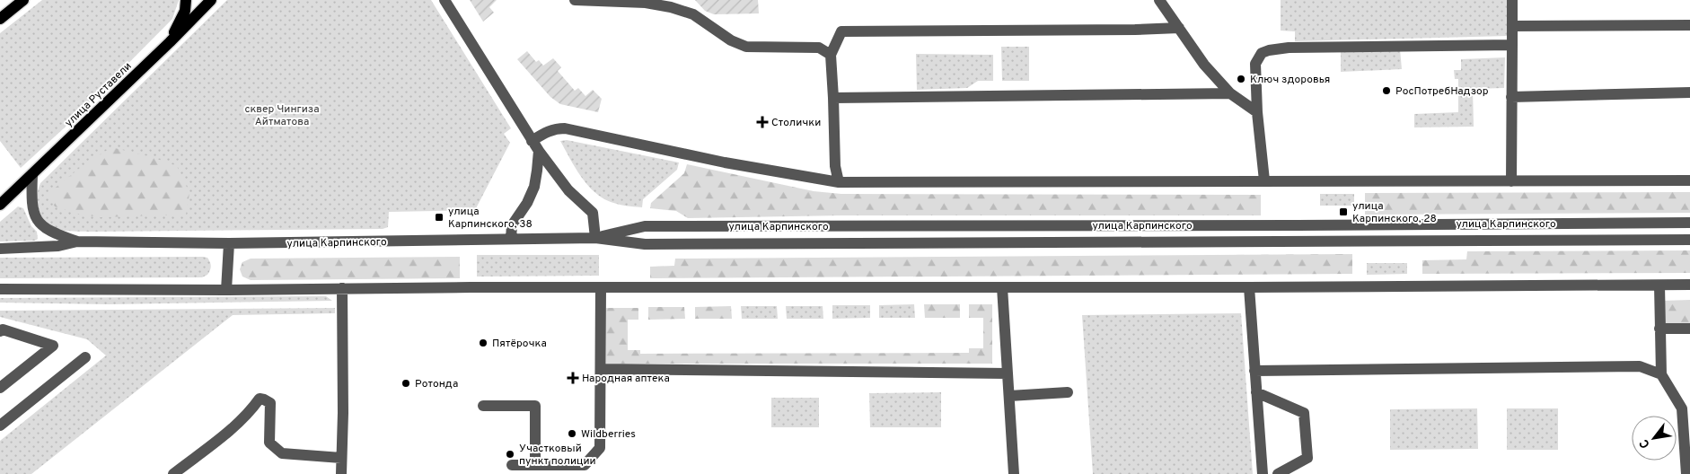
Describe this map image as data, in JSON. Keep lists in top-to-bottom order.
{
  "streets": {
    "main road": ["улица Руставели"],
    "street": ["улица Карпинского"]
  },
  "crossings": [
    ["улица Руставели", "улица Карпинского"]
  ],
  "parks": ["сквер Чингиза Айтматова"],
  "places": {
    "other": [
      "Ключ здоровья",
      "РосПотребНадзор",
      "Пятёрочка",
      "Ротонда",
      "Wildberries",
      "Участковый пункт полиции"
    ],
    "health": ["Столички", "Народная аптека"],
    "transit": ["улица Карпинского, 28", "улица Карпинского, 38"]
  },
  "north": "bottom left"
}
